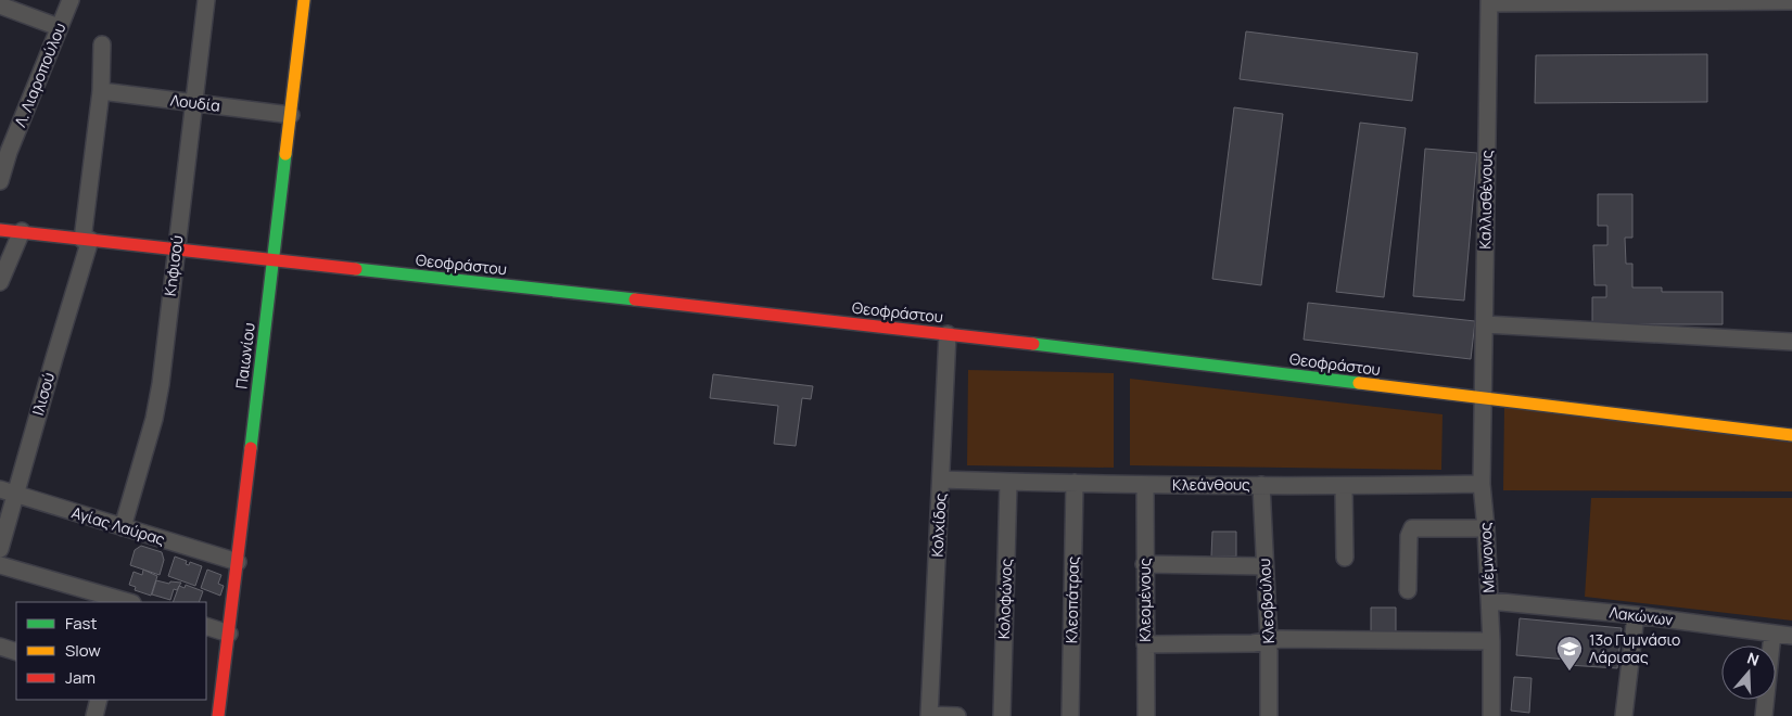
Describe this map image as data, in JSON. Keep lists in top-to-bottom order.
{
  "streets": {
    "street": [
      "Λ. Λιαροπούλου",
      "Λουδία",
      "Καλλισθένους",
      "Θεοφράστου",
      "Κηφισού",
      "Παιωνίου",
      "Ιλισού",
      "Κλεάνθους",
      "Κολχίδος",
      "Αγίας Λαύρας",
      "Μέμνονος",
      "Κολοφώνος",
      "Κλεοπάτρας",
      "Κλεομένους",
      "Κλεοβούλου",
      "Λακώνων"
    ]
  },
  "crossings": [
    ["Λουδία", "Κηφισού"],
    ["Λουδία", "Παιωνίου"],
    ["Λουδία", "Ιλισού"],
    ["Καλλισθένους", "Θεοφράστου"],
    ["Καλλισθένους", "Μέμνονος"],
    ["Θεοφράστου", "Κηφισού"],
    ["Θεοφράστου", "Παιωνίου"],
    ["Θεοφράστου", "Ιλισού"],
    ["Θεοφράστου", "Κολχίδος"],
    ["Θεοφράστου", "Μέμνονος"],
    ["Κηφισού", "Αγίας Λαύρας"],
    ["Παιωνίου", "Αγίας Λαύρας"],
    ["Ιλισού", "Αγίας Λαύρας"],
    ["Κλεάνθους", "Κολχίδος"],
    ["Κλεάνθους", "Μέμνονος"],
    ["Κλεάνθους", "Κολοφώνος"],
    ["Κλεάνθους", "Κλεοπάτρας"],
    ["Κλεάνθους", "Κλεομένους"],
    ["Κλεάνθους", "Κλεοβούλου"],
    ["Μέμνονος", "Λακώνων"]
  ],
  "places": {
    "school or university": ["13ο Γυμνάσιο Λάρισας"]
  },
  "legend": ["Fast", "Slow", "Jam"],
  "north": "top"
}
